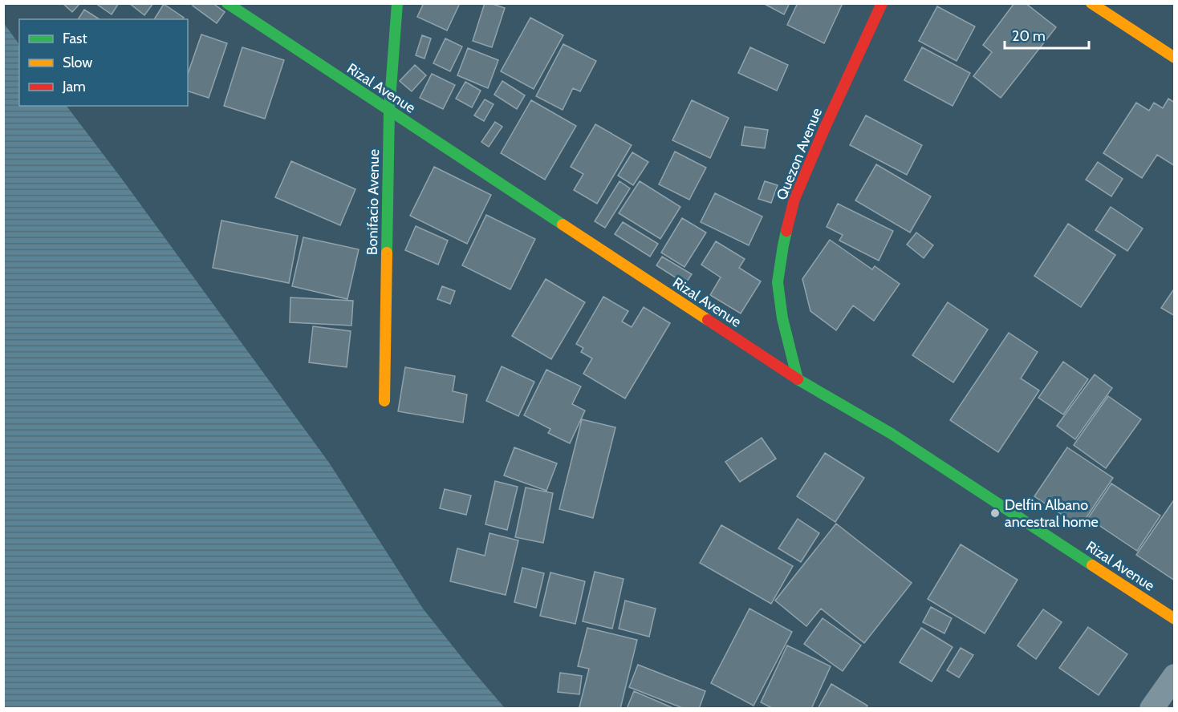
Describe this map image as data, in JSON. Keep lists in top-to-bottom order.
{
  "streets": {
    "street": ["Rizal Avenue", "Quezon Avenue", "Bonifacio Avenue"]
  },
  "crossings": [
    ["Rizal Avenue", "Quezon Avenue"],
    ["Rizal Avenue", "Bonifacio Avenue"]
  ],
  "places": ["Delfin Albano ancestral home"],
  "legend": ["Fast", "Slow", "Jam"],
  "scale_bar": "20 m"
}
